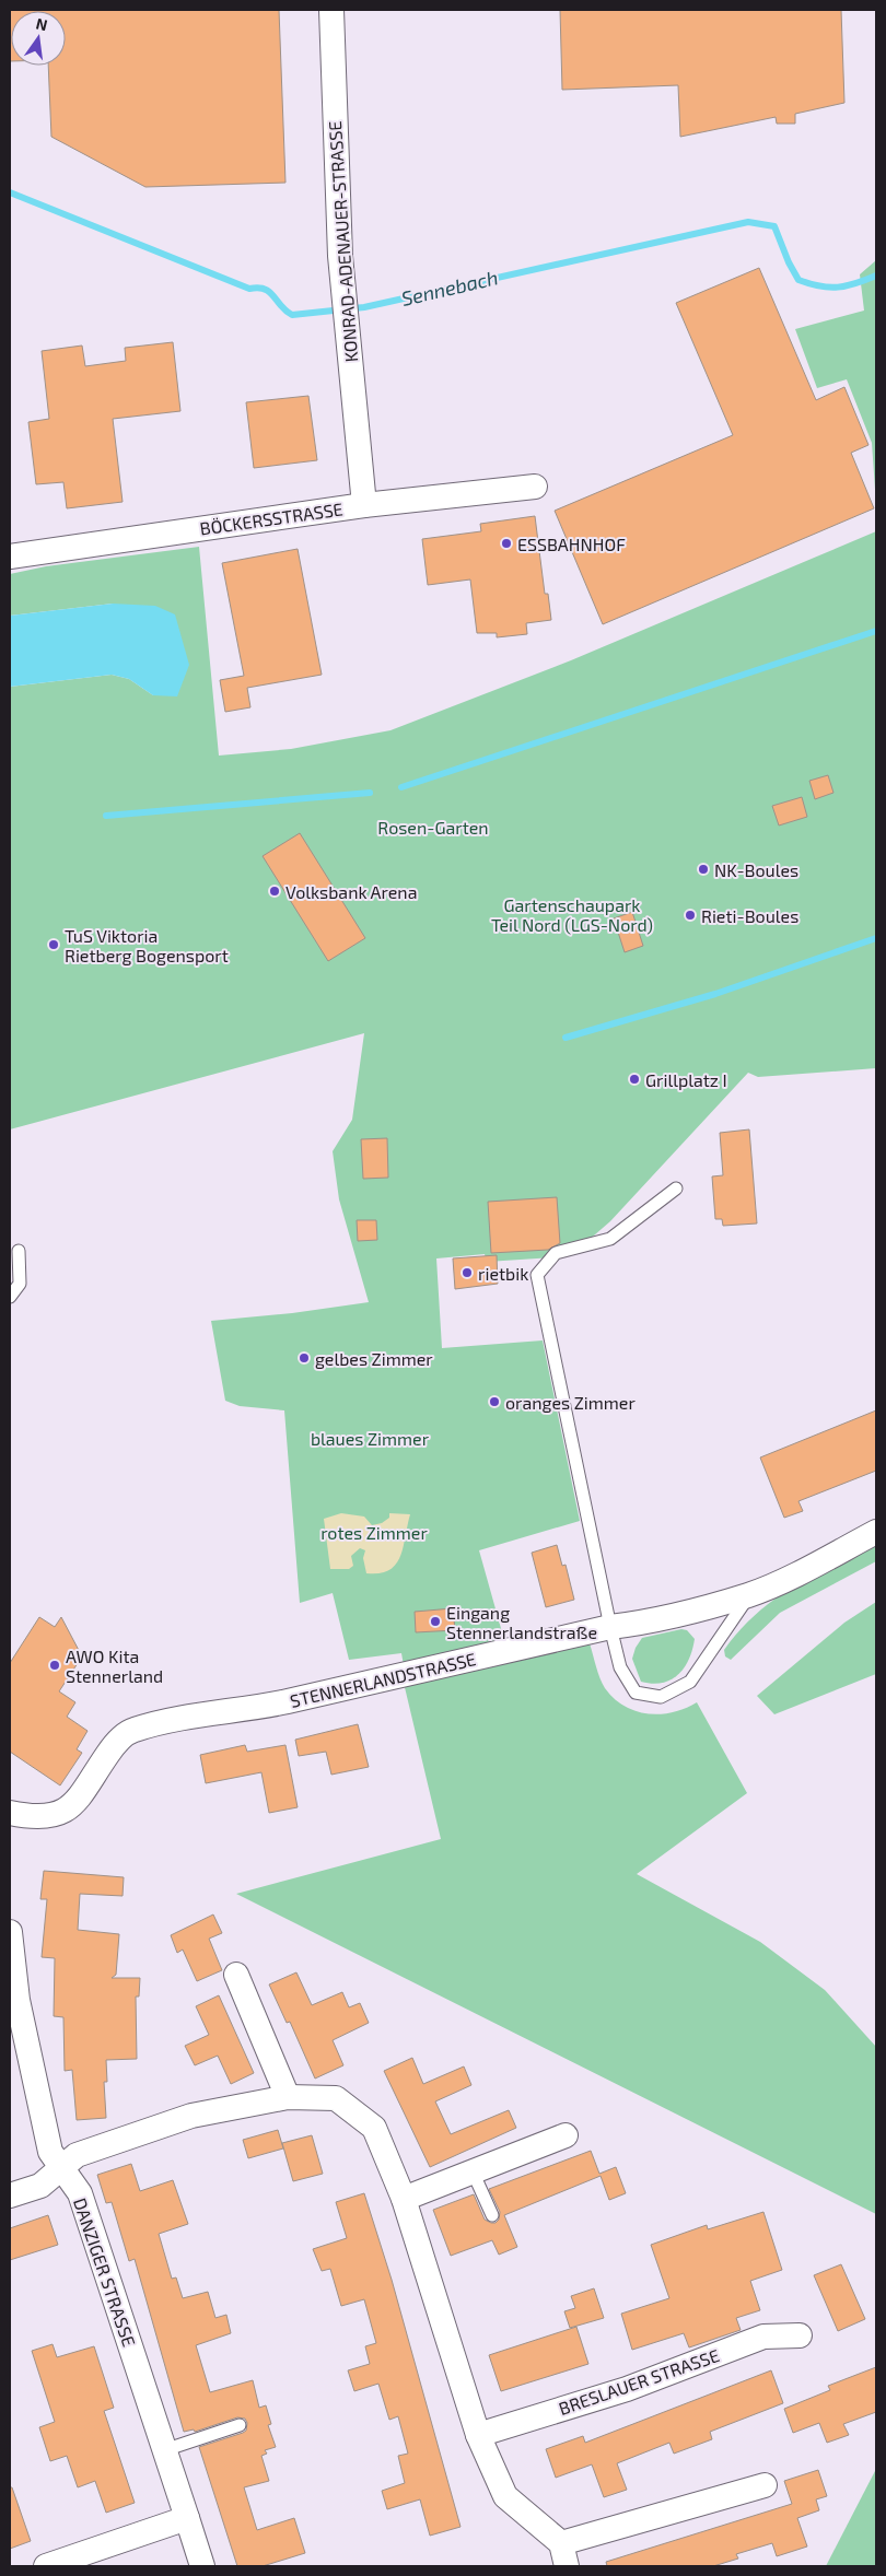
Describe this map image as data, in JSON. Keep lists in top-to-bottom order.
{
  "streets": {
    "street": [
      "KONRAD-ADENAUER-STRASSE",
      "BÖCKERSSTRASSE",
      "STENNERLANDSTRASSE",
      "DANZIGER STRASSE",
      "BRESLAUER STRASSE"
    ]
  },
  "crossings": [
    ["KONRAD-ADENAUER-STRASSE", "BÖCKERSSTRASSE"]
  ],
  "water": ["Sennebach"],
  "parks": [
    "Rosen-Garten",
    "Gartenschaupark Teil Nord (LGS-Nord)",
    "blaues Zimmer",
    "rotes Zimmer"
  ],
  "places": [
    "ESSBAHNHOF",
    "NK-Boules",
    "Volksbank Arena",
    "Rieti-Boules",
    "TuS Viktoria Rietberg Bogensport",
    "Grillplatz I",
    "rietbik",
    "gelbes Zimmer",
    "oranges Zimmer",
    "Eingang Stennerlandstraße",
    "AWO Kita Stennerland"
  ],
  "north": "top"
}
